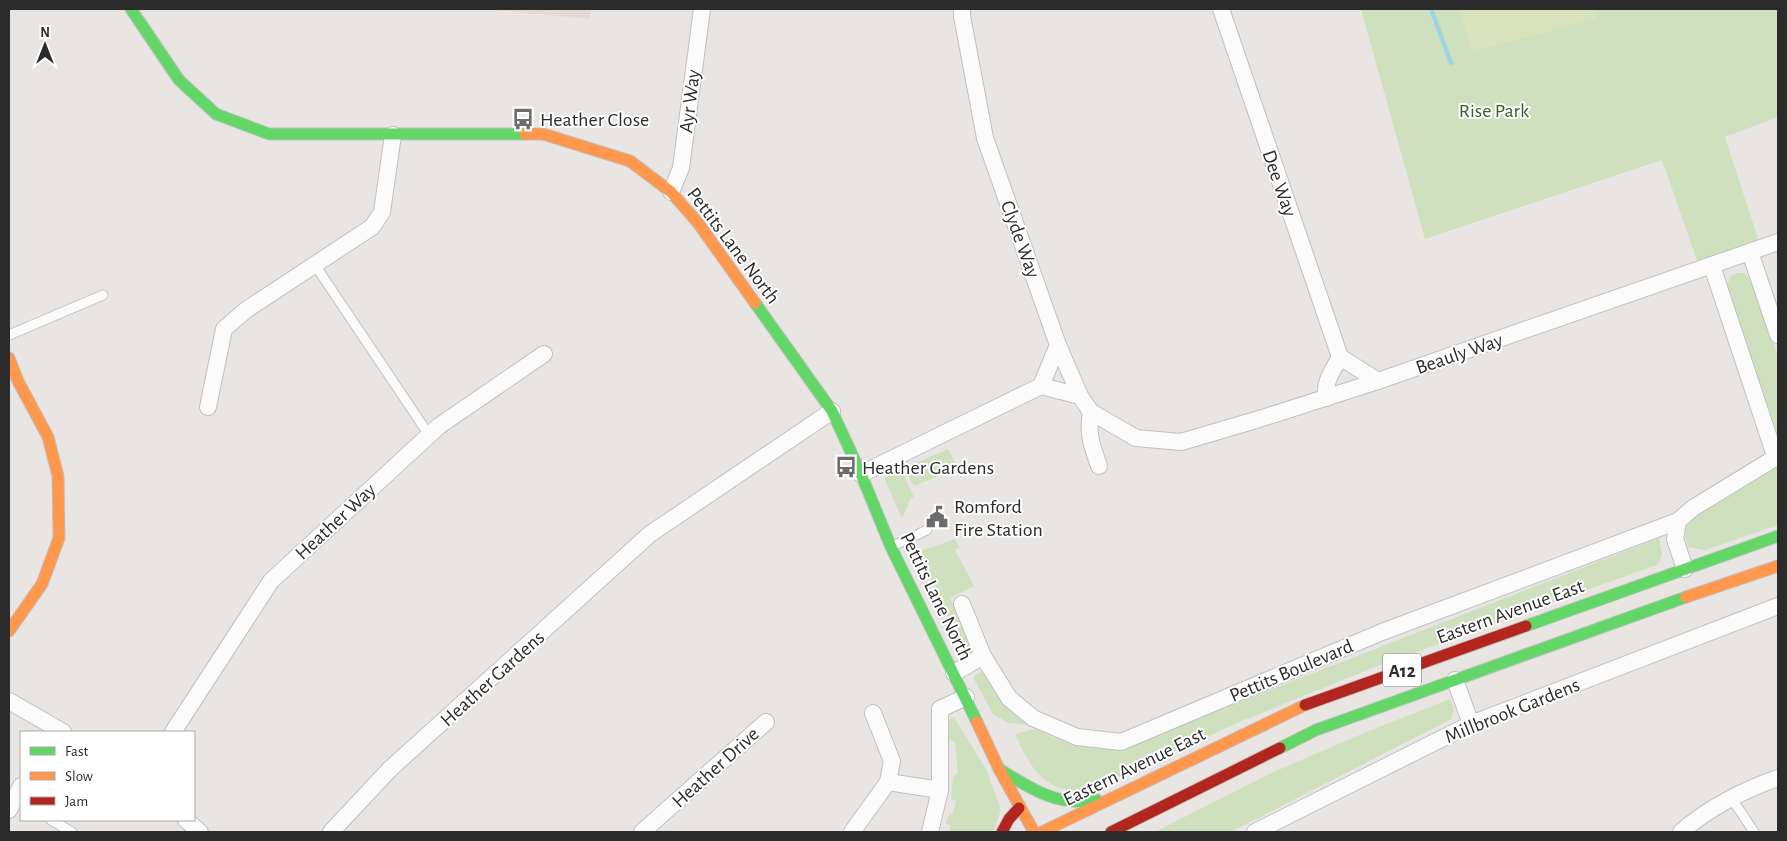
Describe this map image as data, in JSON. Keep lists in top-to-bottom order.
{
  "streets": {
    "main road": ["Pettits Lane North", "Eastern Avenue East", "A12"],
    "street": [
      "Ayr Way",
      "Dee Way",
      "Clyde Way",
      "Beauly Way",
      "Heather Way",
      "Pettits Boulevard",
      "Heather Gardens",
      "Millbrook Gardens",
      "Heather Drive"
    ]
  },
  "crossings": [
    ["Ayr Way", "Pettits Lane North"],
    ["Clyde Way", "Beauly Way"],
    ["Pettits Lane North", "Heather Gardens"]
  ],
  "parks": ["Rise Park"],
  "places": {
    "bus stop": ["Heather Close", "Heather Gardens"],
    "public building": ["Romford Fire Station"]
  },
  "legend": ["Fast", "Slow", "Jam"],
  "north": "top"
}
